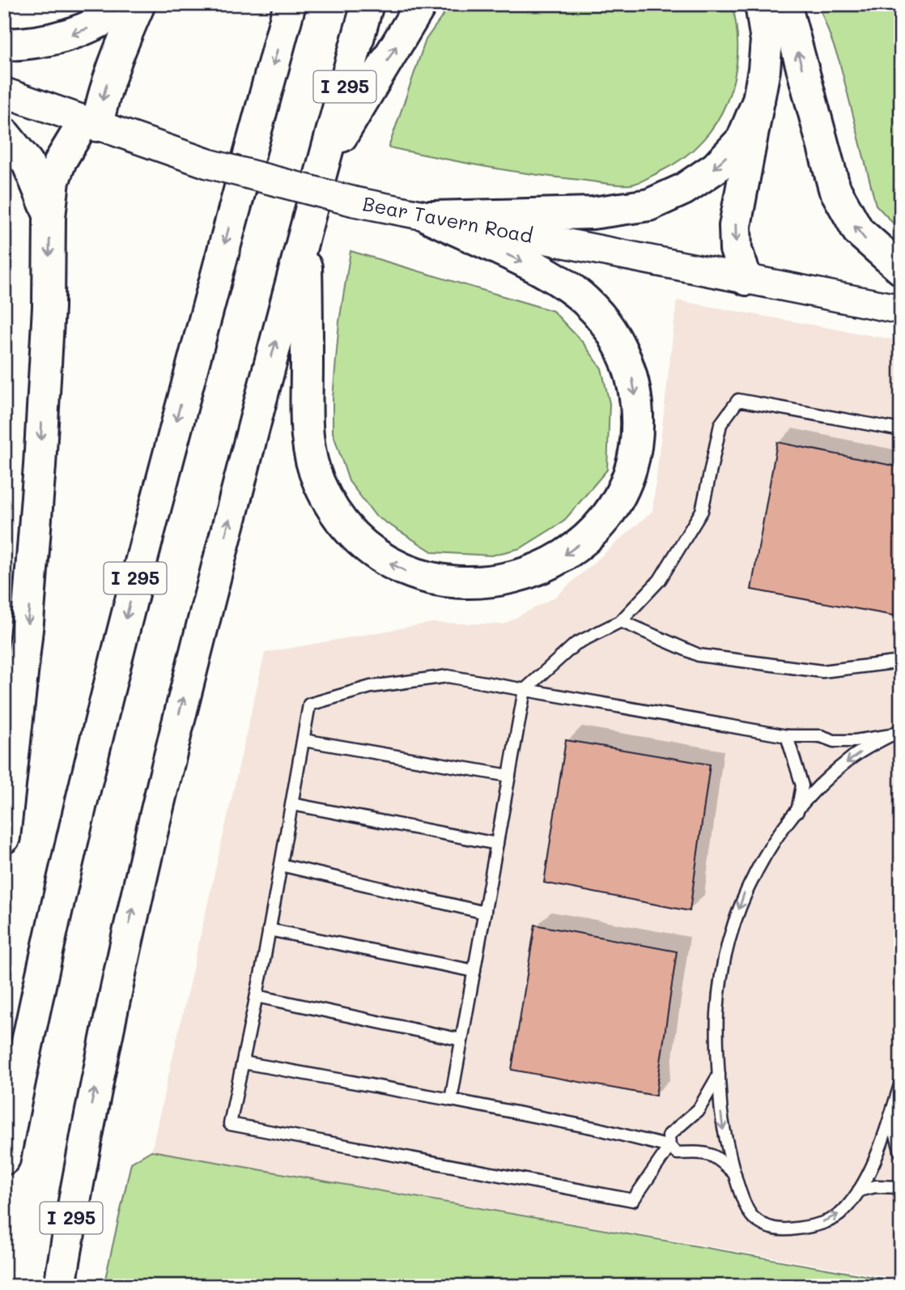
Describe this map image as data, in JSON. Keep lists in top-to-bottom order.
{
  "streets": {
    "highway": ["I 295"],
    "street": ["Bear Tavern Road"]
  }
}
